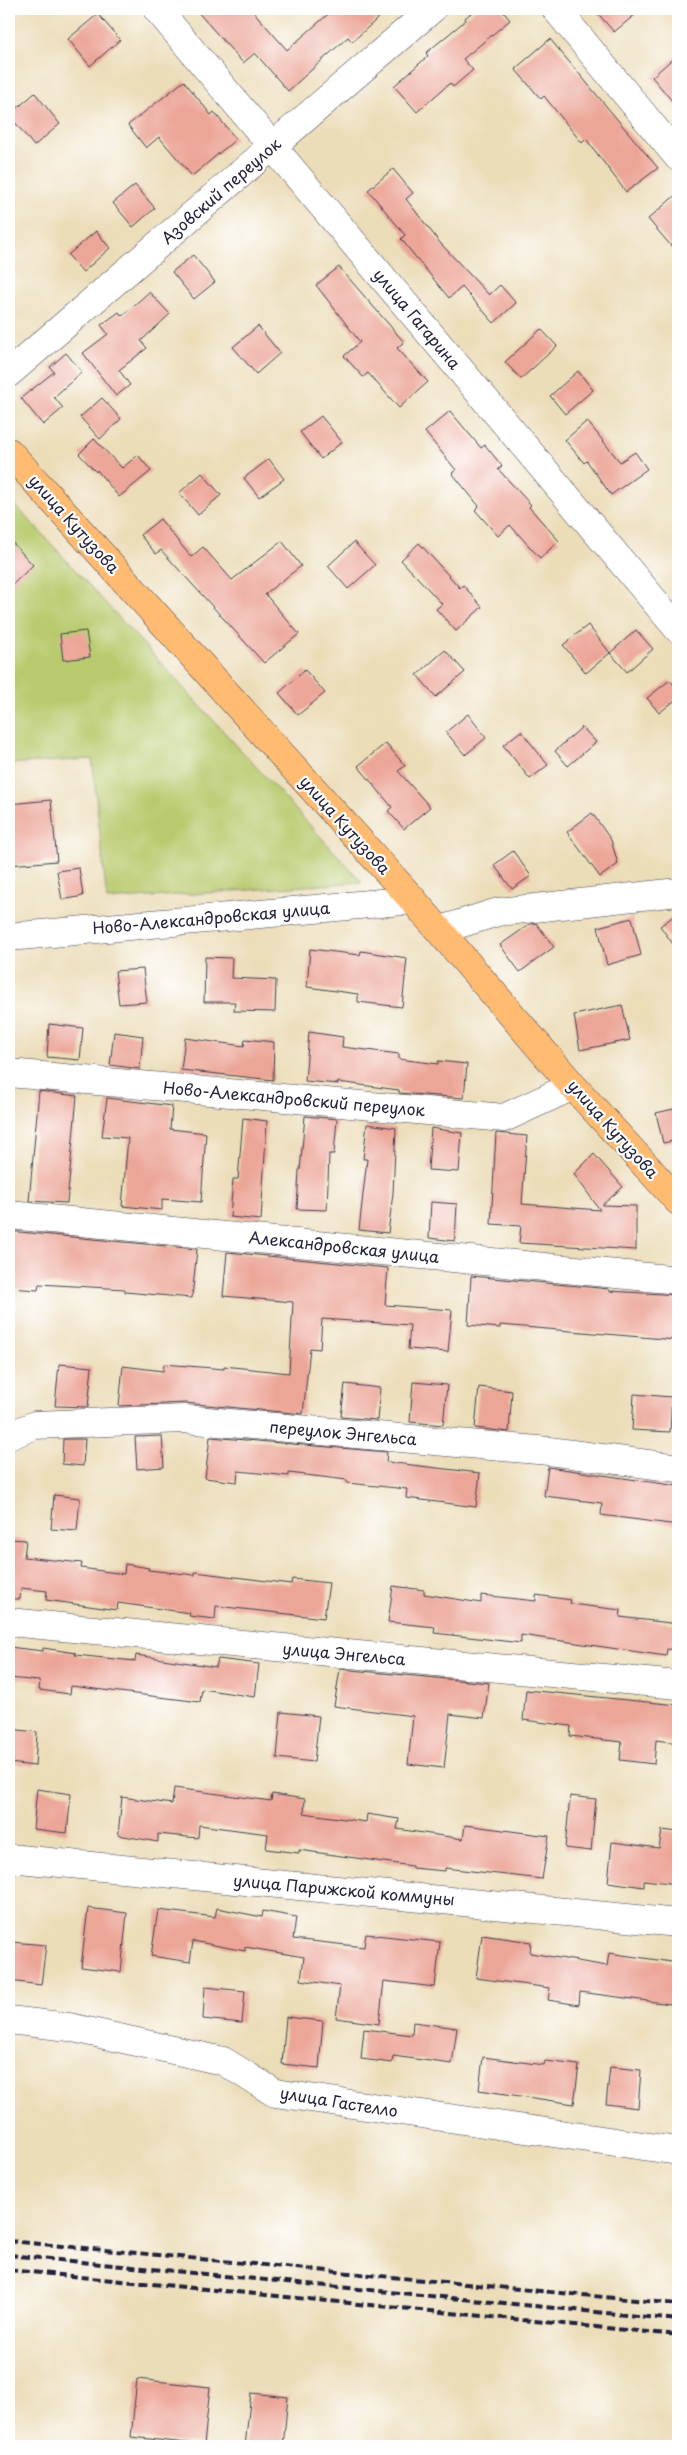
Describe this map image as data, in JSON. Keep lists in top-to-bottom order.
{
  "streets": {
    "main road": ["улица Кутузова"],
    "street": [
      "Азовский переулок",
      "улица Гагарина",
      "Ново-Александровская улица",
      "Ново-Александровский переулок",
      "Александровская улица",
      "переулок Энгельса",
      "улица Энгельса",
      "улица Парижской коммуны",
      "улица Гастелло"
    ]
  },
  "crossings": [
    ["Азовский переулок", "улица Гагарина"],
    ["улица Кутузова", "Ново-Александровская улица"],
    ["улица Кутузова", "Ново-Александровский переулок"]
  ]
}
